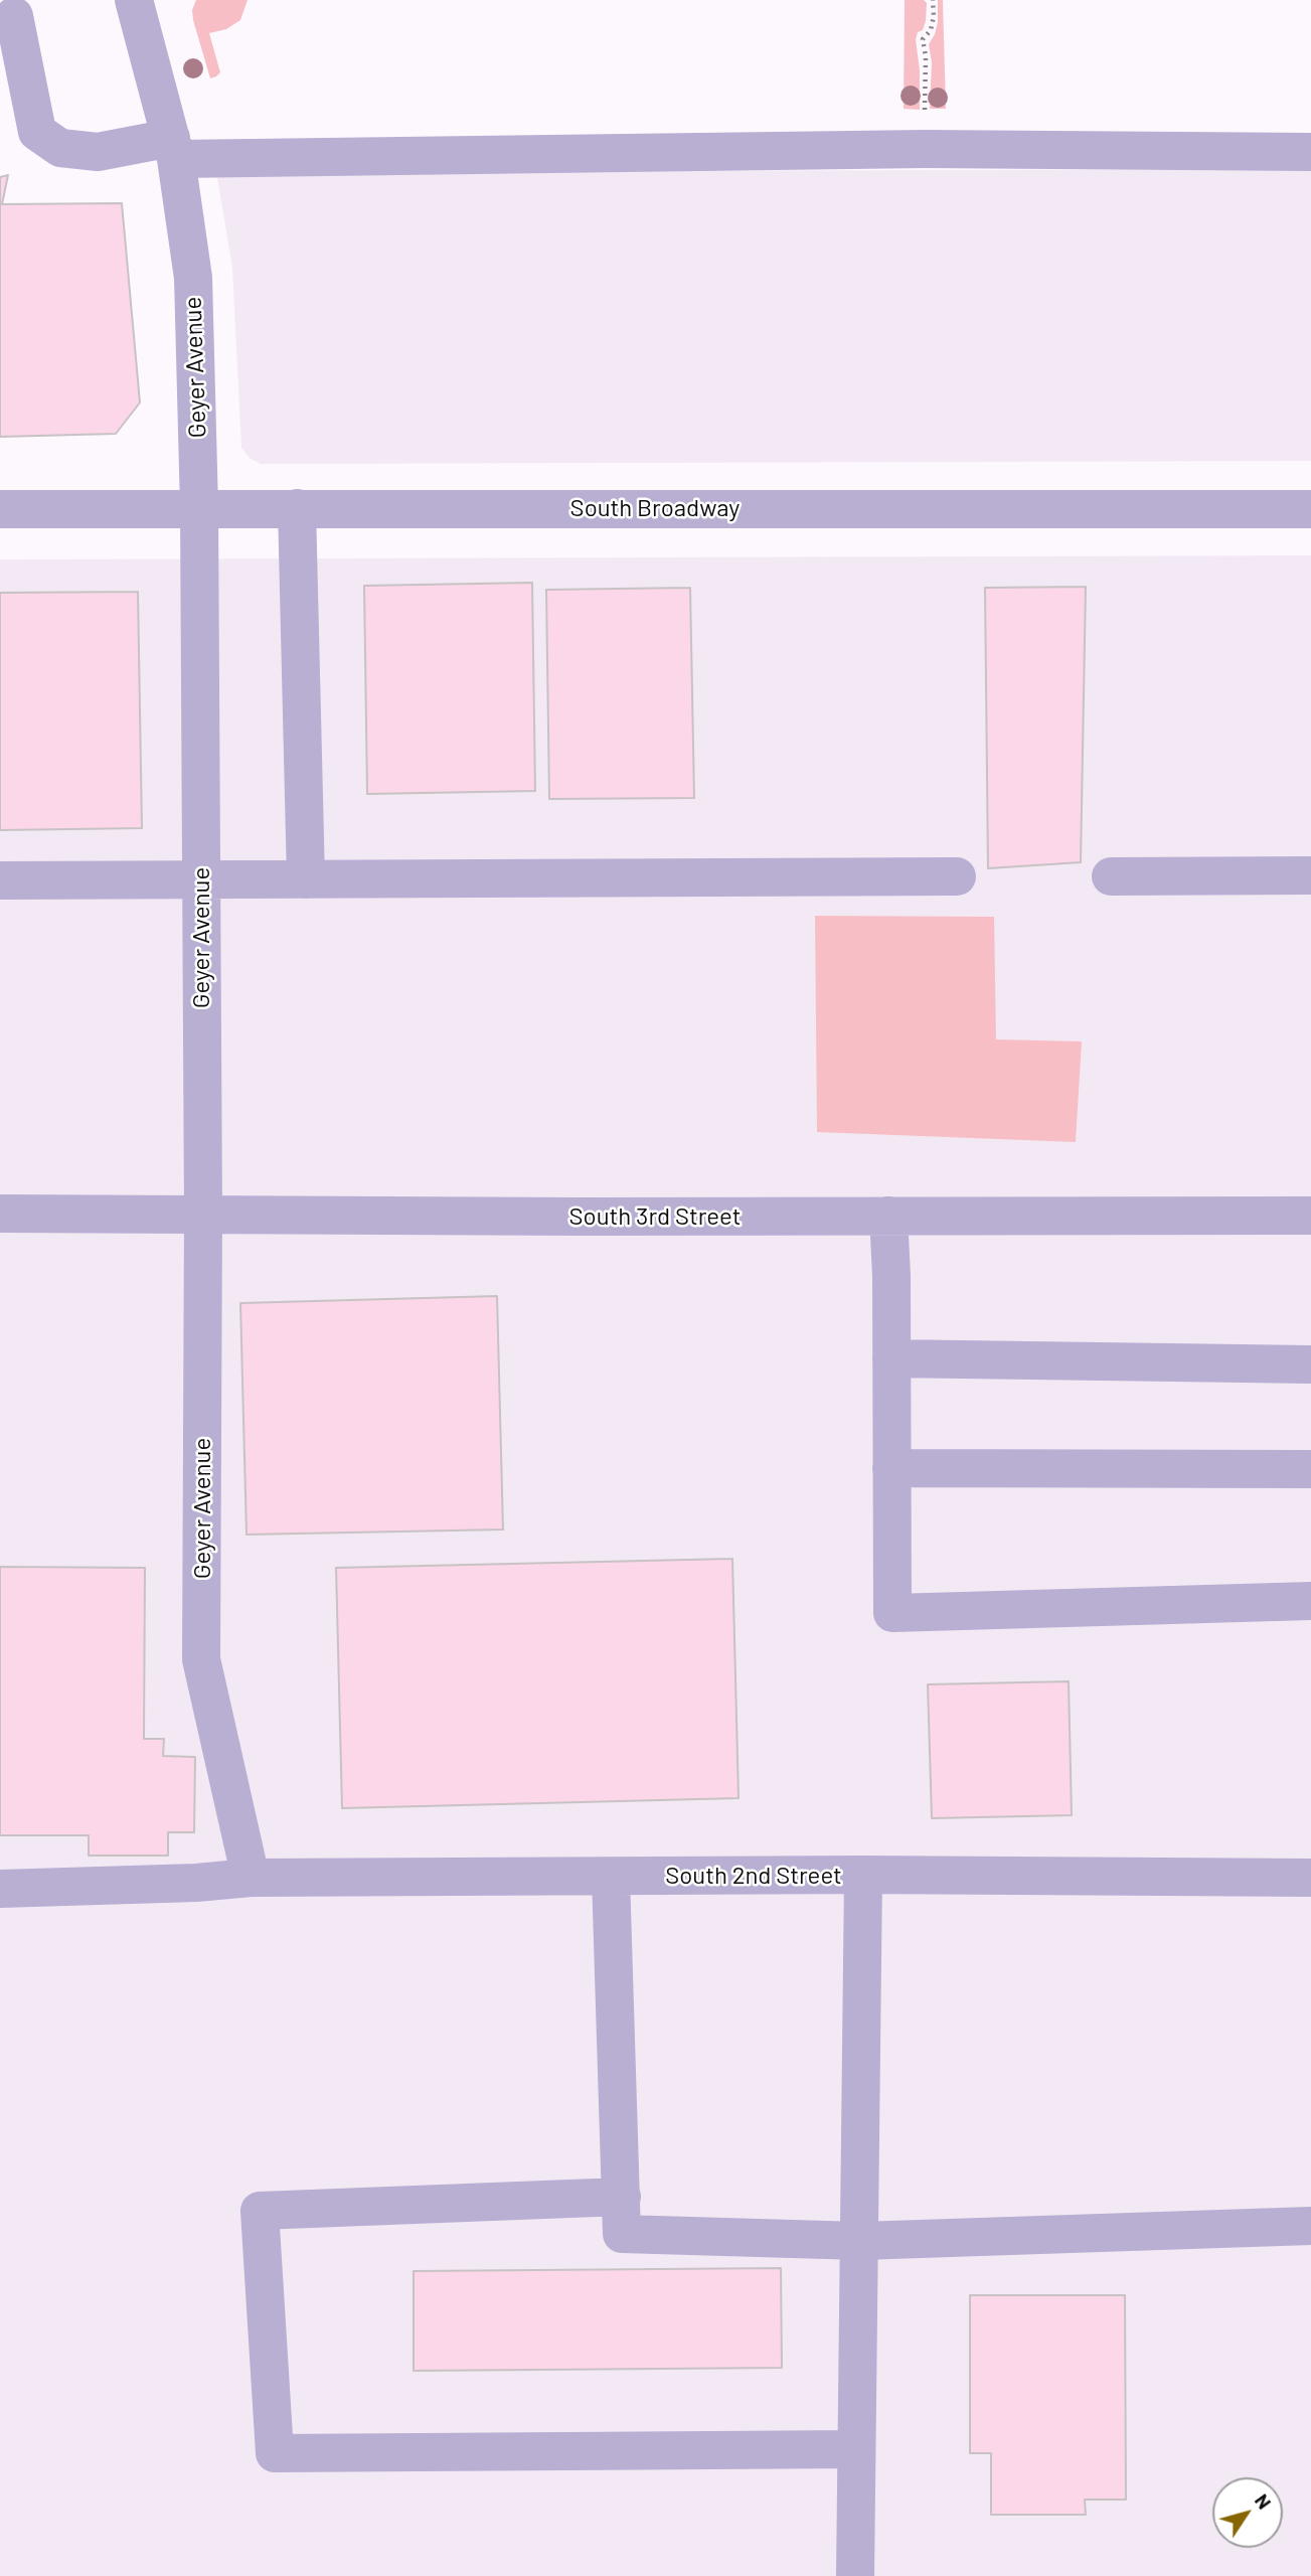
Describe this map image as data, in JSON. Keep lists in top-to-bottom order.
{
  "streets": {
    "street": [
      "Geyer Avenue",
      "South Broadway",
      "South 3rd Street",
      "South 2nd Street"
    ]
  },
  "crossings": [
    ["Geyer Avenue", "South Broadway"],
    ["Geyer Avenue", "South 3rd Street"],
    ["Geyer Avenue", "South 2nd Street"]
  ],
  "north": "top right"
}
